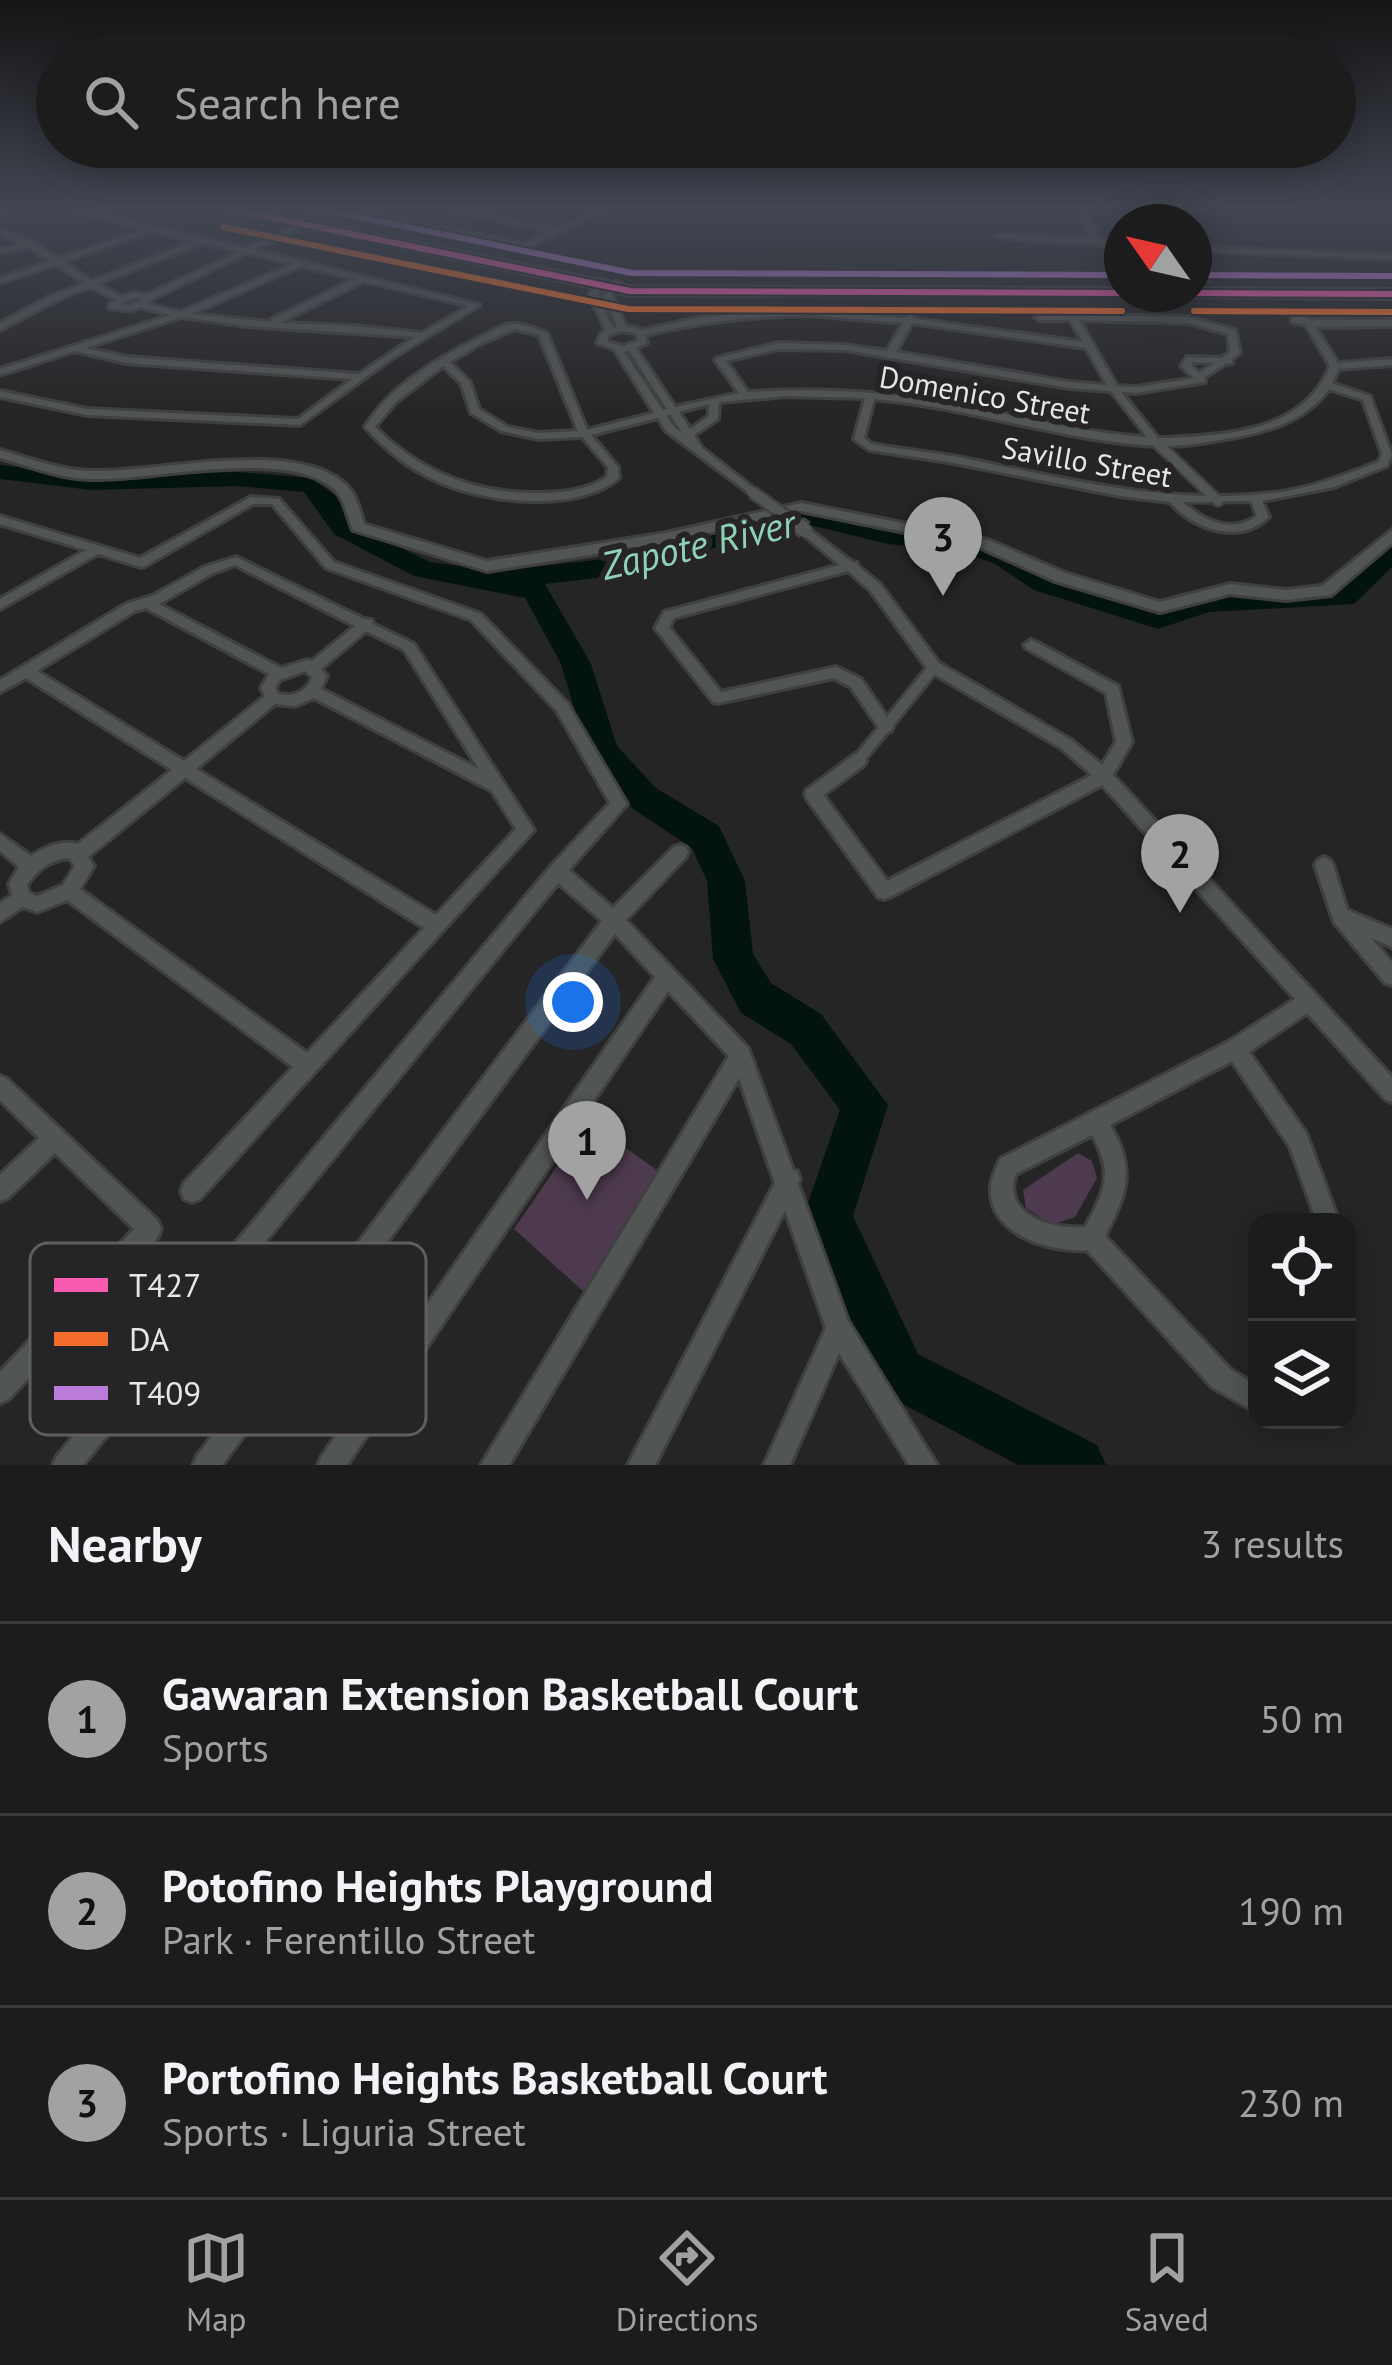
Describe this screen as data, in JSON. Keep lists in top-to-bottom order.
{
  "streets": {
    "street": ["Domenico Street", "Savillo Street"]
  },
  "crossings": [
    ["Domenico Street", "Savillo Street"]
  ],
  "water": ["Zapote River"],
  "lines": ["transit line T427", "transit line DA"],
  "legend": ["T427", "DA", "T409"],
  "north": "top left",
  "page": {
    "search": "Search here",
    "pins": ["3", "2", "1"],
    "heading": ["Nearby", "3 results"],
    "list": [
      {
        "mark": "1",
        "name": "Gawaran Extension Basketball Court",
        "note": "Sports",
        "value": "50 m"
      },
      {
        "mark": "2",
        "name": "Potofino Heights Playground",
        "note": "Park · Ferentillo Street",
        "value": "190 m"
      },
      {
        "mark": "3",
        "name": "Portofino Heights Basketball Court",
        "note": "Sports · Liguria Street",
        "value": "230 m"
      }
    ],
    "nav": ["Map", "Directions", "Saved"]
  }
}
